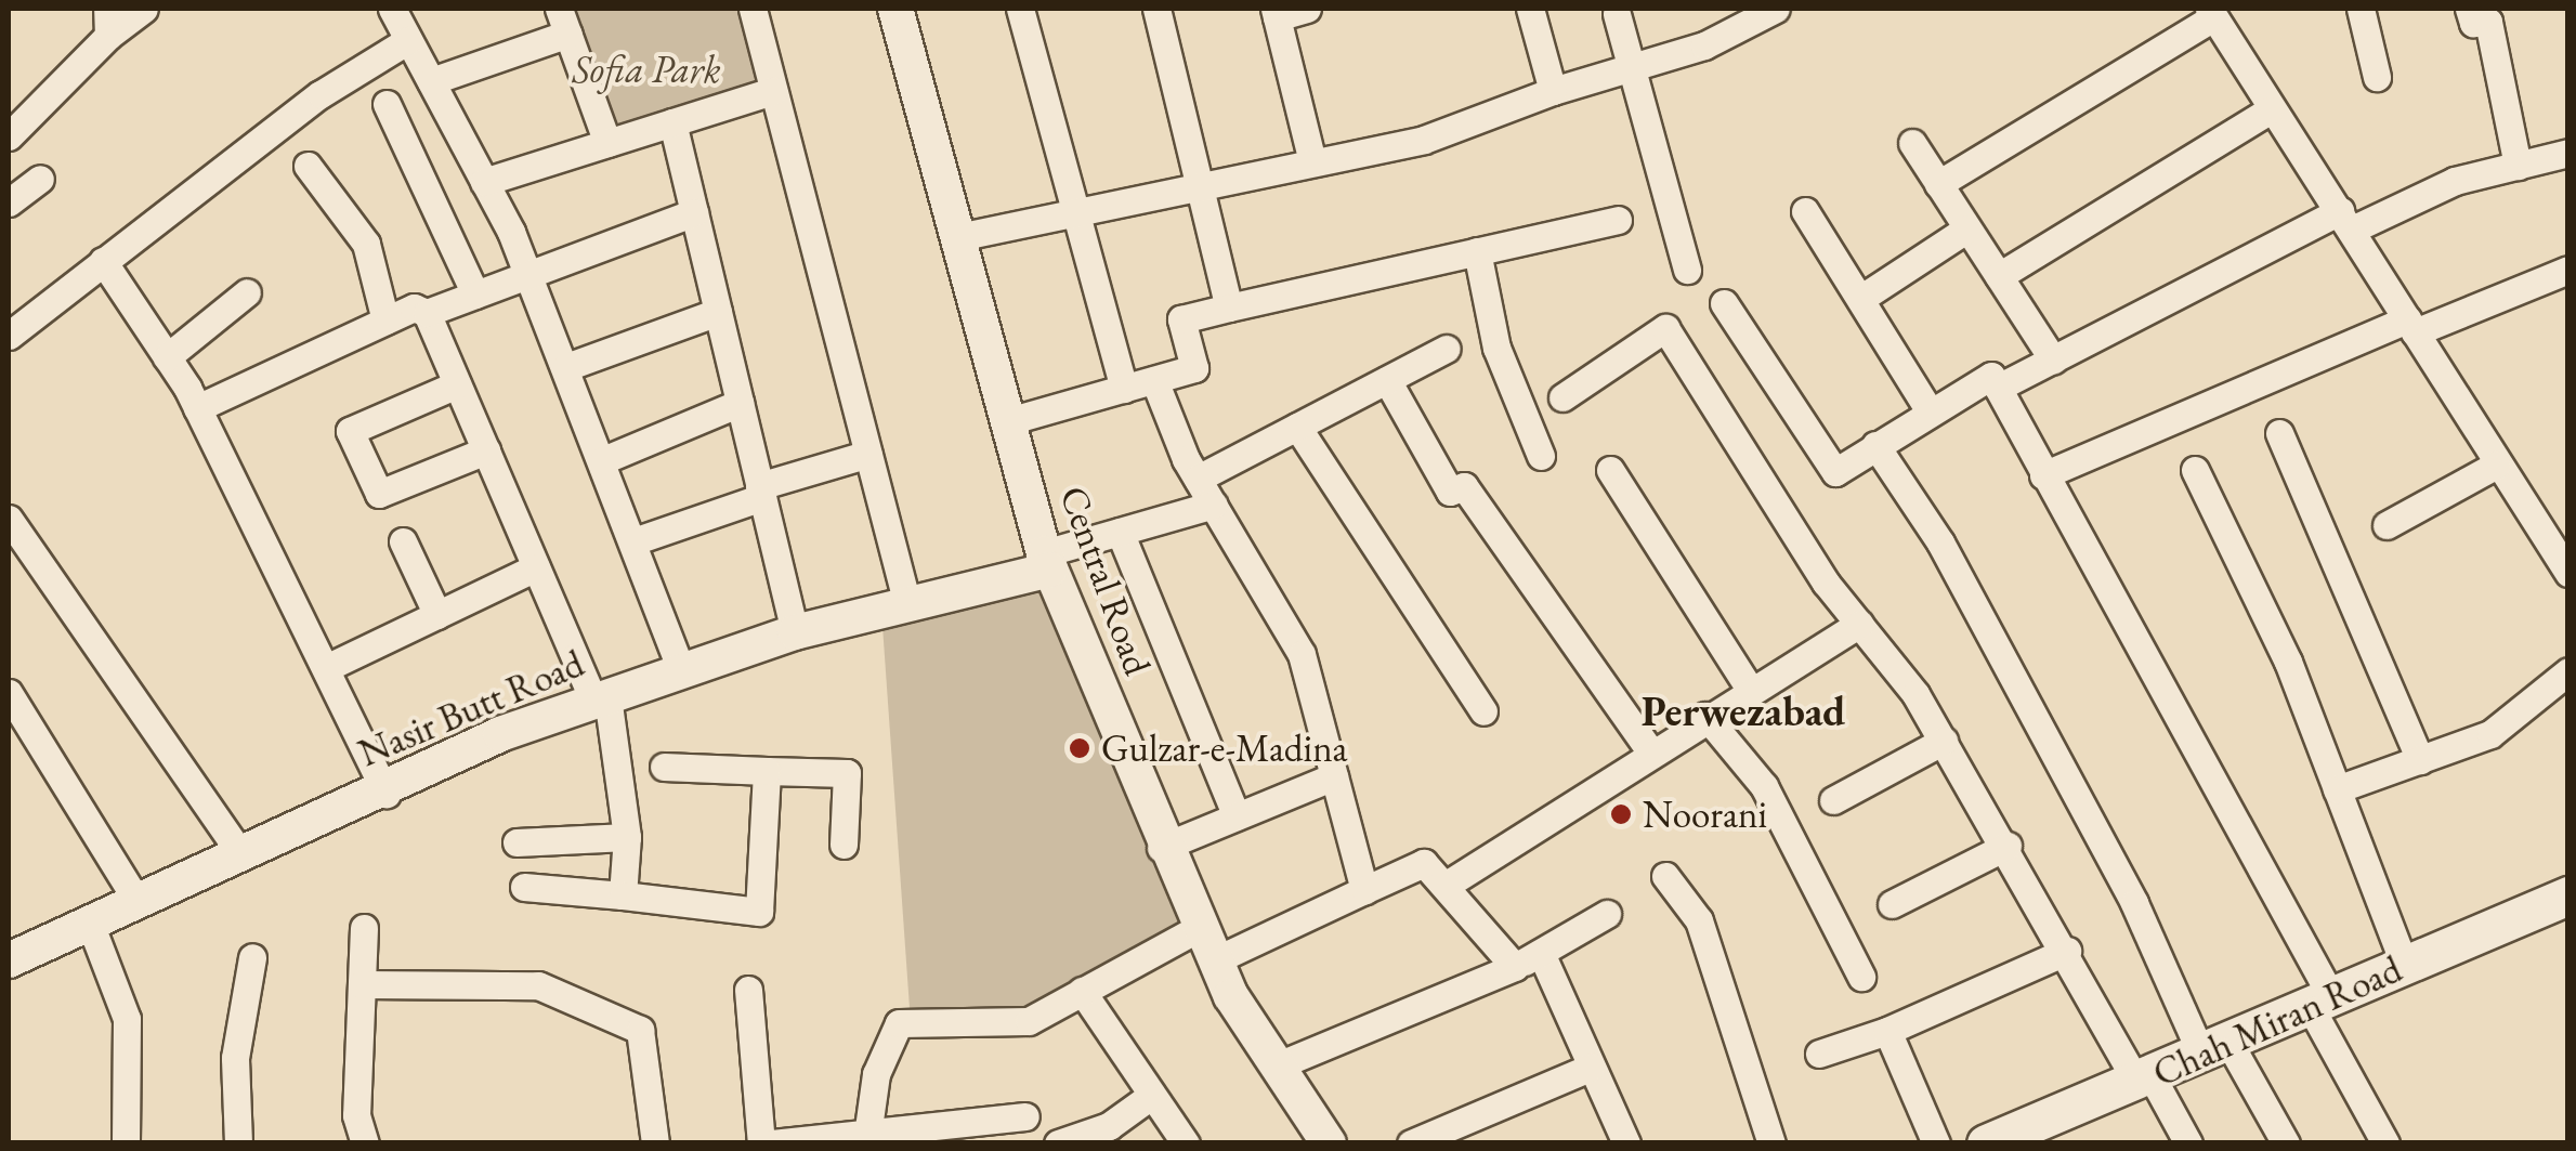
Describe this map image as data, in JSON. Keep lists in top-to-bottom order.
{
  "streets": {
    "main road": ["Chah Miran Road"],
    "street": ["Central Road", "Nasir Butt Road"]
  },
  "crossings": [
    ["Central Road", "Nasir Butt Road"]
  ],
  "districts": ["Perwezabad"],
  "parks": ["Sofia Park"],
  "places": ["Gulzar-e-Madina", "Noorani"]
}
